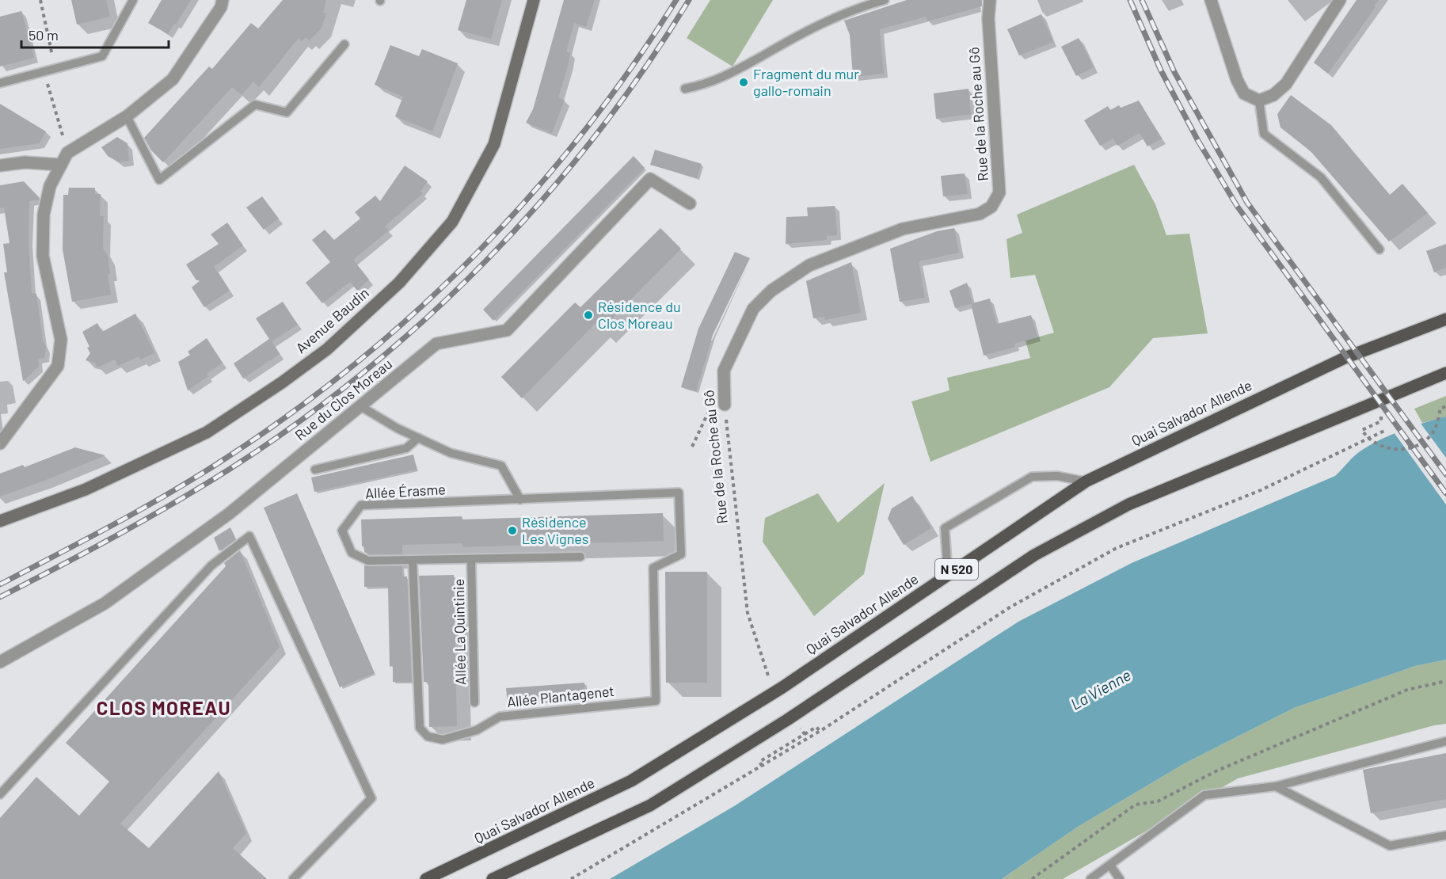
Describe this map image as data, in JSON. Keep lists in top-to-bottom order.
{
  "streets": {
    "main road": ["Avenue Baudin", "Quai Salvador Allende", "N 520"],
    "street": ["Rue de la Roche au Gô", "Rue du Clos Moreau"],
    "lane": ["Allée Érasme", "Allée La Quintinie", "Allée Plantagenet"]
  },
  "crossings": [
    ["Allée Érasme", "Allée La Quintinie"],
    ["Allée Érasme", "Allée Plantagenet"]
  ],
  "districts": ["CLOS MOREAU"],
  "water": ["La Vienne"],
  "places": ["Fragment du mur gallo-romain", "Résidence du Clos Moreau", "Résidence Les Vignes"],
  "scale_bar": "50 m"
}
